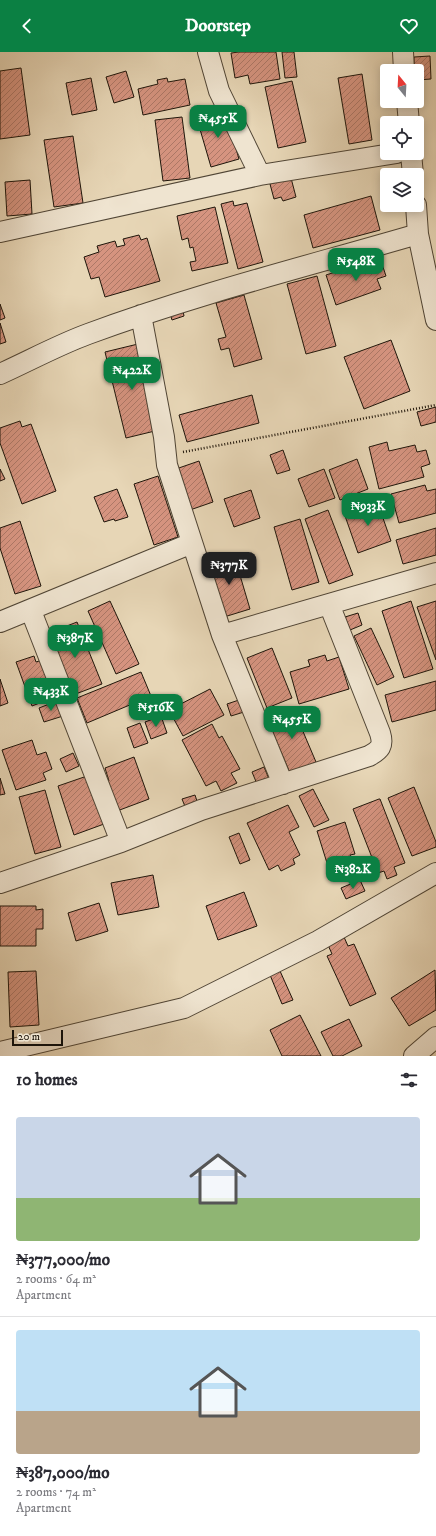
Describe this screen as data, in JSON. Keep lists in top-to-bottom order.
{
  "scale_bar": "20 m",
  "north": "top",
  "page": {
    "header": "Doorstep",
    "price": [
      "₦455K",
      "₦548K",
      "₦422K",
      "₦933K",
      "₦377K",
      "₦387K",
      "₦433K",
      "₦516K",
      "₦455K",
      "₦382K"
    ],
    "scale": "20 m",
    "heading": "10 homes",
    "list": [
      {
        "name": "₦377,000/mo",
        "note": "2 rooms · 64 m² · Apartment"
      },
      {
        "name": "₦387,000/mo",
        "note": "2 rooms · 74 m² · Apartment"
      }
    ]
  }
}
